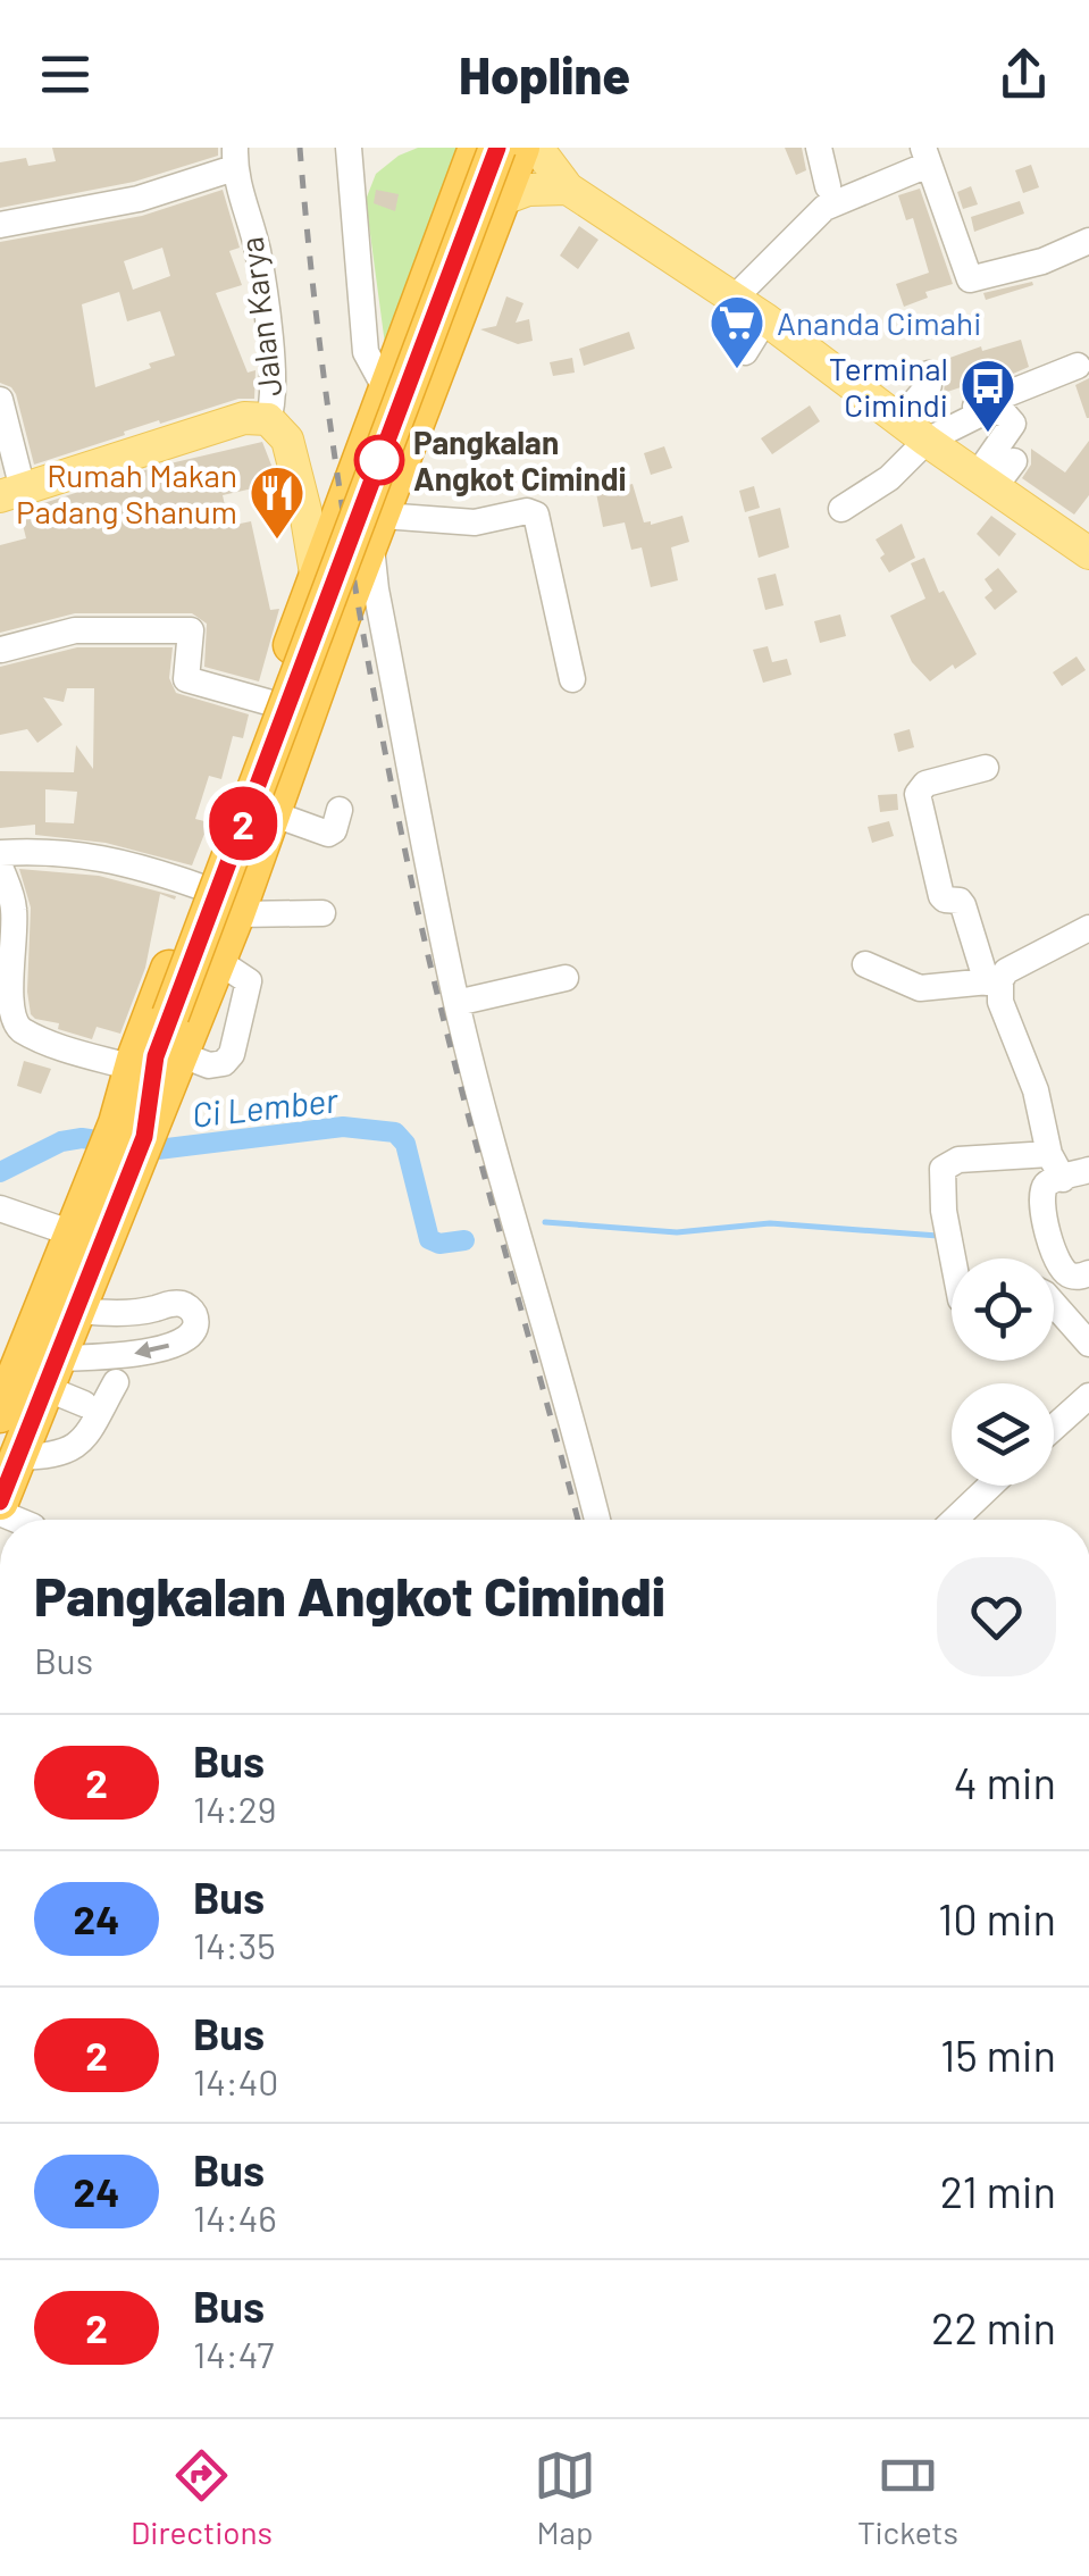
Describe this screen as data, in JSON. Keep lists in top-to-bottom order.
{
  "streets": {
    "street": ["Jalan Karya"]
  },
  "water": ["Ci Lember"],
  "places": {
    "supermarket": ["Ananda Cimahi"],
    "bus stop": ["Terminal Cimindi"],
    "other": ["Pangkalan Angkot Cimindi"],
    "restaurant": ["Rumah Makan Padang Shanum"]
  },
  "lines": ["bus line 2"],
  "page": {
    "header": "Hopline",
    "on_map": "2",
    "heading": ["Pangkalan Angkot Cimindi", "Bus"],
    "list": [
      {
        "mark": "2",
        "name": "Bus",
        "note": "14:29",
        "value": "4 min"
      },
      {
        "mark": "24",
        "name": "Bus",
        "note": "14:35",
        "value": "10 min"
      },
      {
        "mark": "2",
        "name": "Bus",
        "note": "14:40",
        "value": "15 min"
      },
      {
        "mark": "24",
        "name": "Bus",
        "note": "14:46",
        "value": "21 min"
      },
      {
        "mark": "2",
        "name": "Bus",
        "note": "14:47",
        "value": "22 min"
      }
    ],
    "tabs": ["Directions", "Map", "Tickets"]
  }
}
